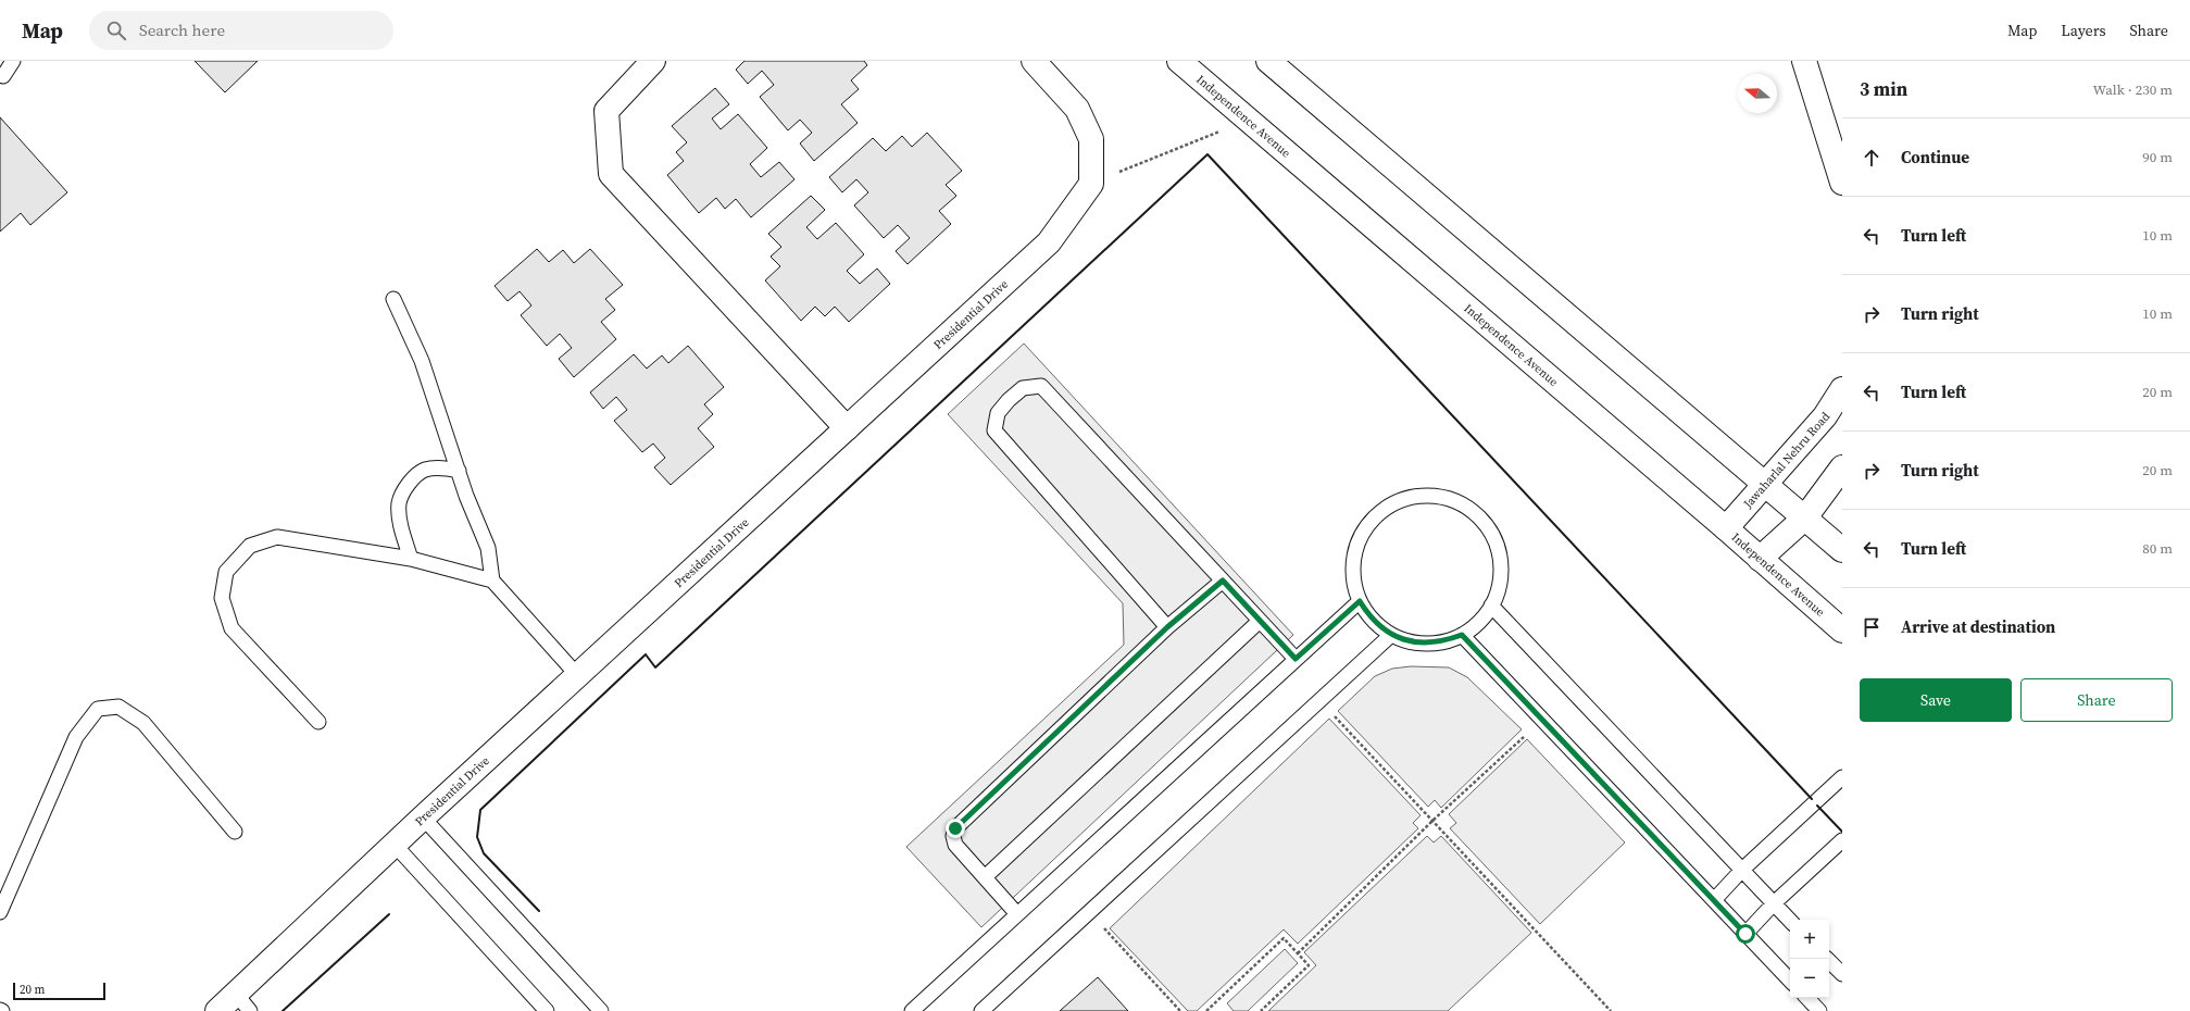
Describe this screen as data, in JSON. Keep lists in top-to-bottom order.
{
  "streets": {
    "main road": ["Independence Avenue", "Presidential Drive", "Jawaharlal Nehru Road"]
  },
  "crossings": [
    ["Independence Avenue", "Jawaharlal Nehru Road"]
  ],
  "scale_bar": "20 m",
  "north": "left",
  "page": {
    "header": "Map",
    "search": "Search here",
    "nav": ["Map", "Layers", "Share"],
    "heading": ["3 min", "Walk · 230 m"],
    "list": [
      ["Continue", "90 m"],
      ["Turn left", "10 m"],
      ["Turn right", "10 m"],
      ["Turn left", "20 m"],
      ["Turn right", "20 m"],
      ["Turn left", "80 m"],
      "Arrive at destination"
    ],
    "buttons": ["Save", "Share"],
    "map_buttons": ["+", "−"],
    "scale": "20 m"
  }
}
